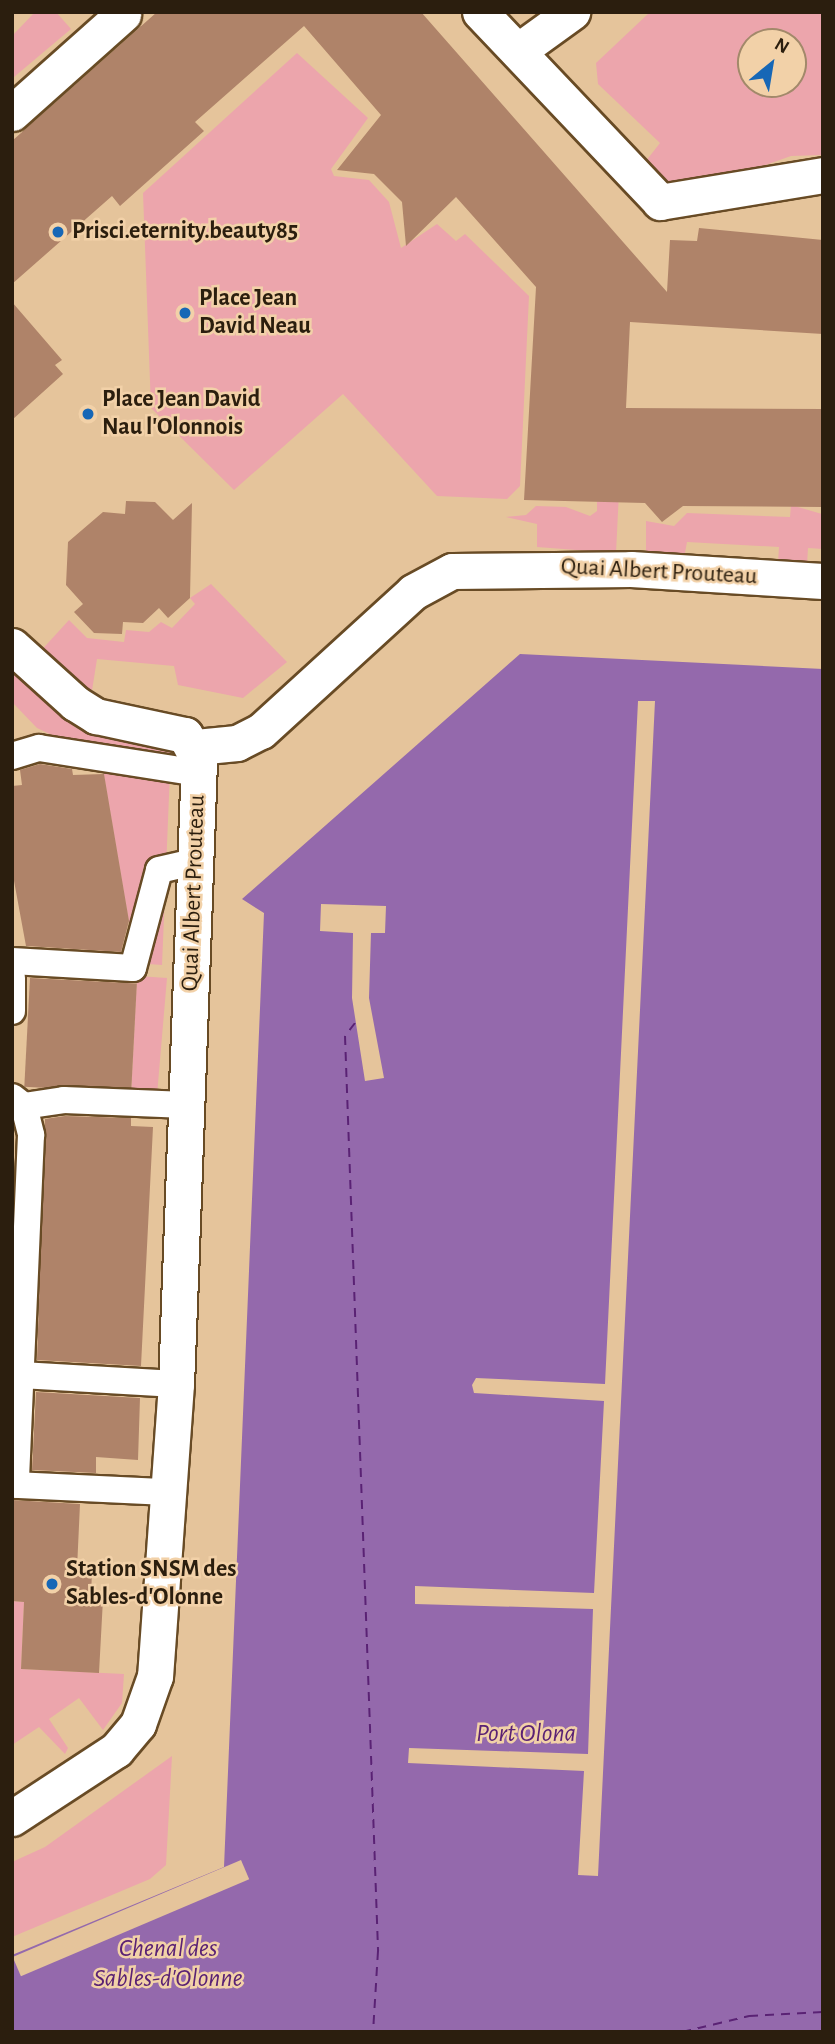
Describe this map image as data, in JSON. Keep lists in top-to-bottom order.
{
  "streets": {
    "street": ["Quai Albert Prouteau"]
  },
  "water": ["Port Olona", "Chenal des Sables-d'Olonne"],
  "places": [
    "Prisci.eternity.beauty85",
    "Place Jean David Neau",
    "Place Jean David Nau l'Olonnois",
    "Station SNSM des Sables-d'Olonne"
  ],
  "north": "top right"
}
